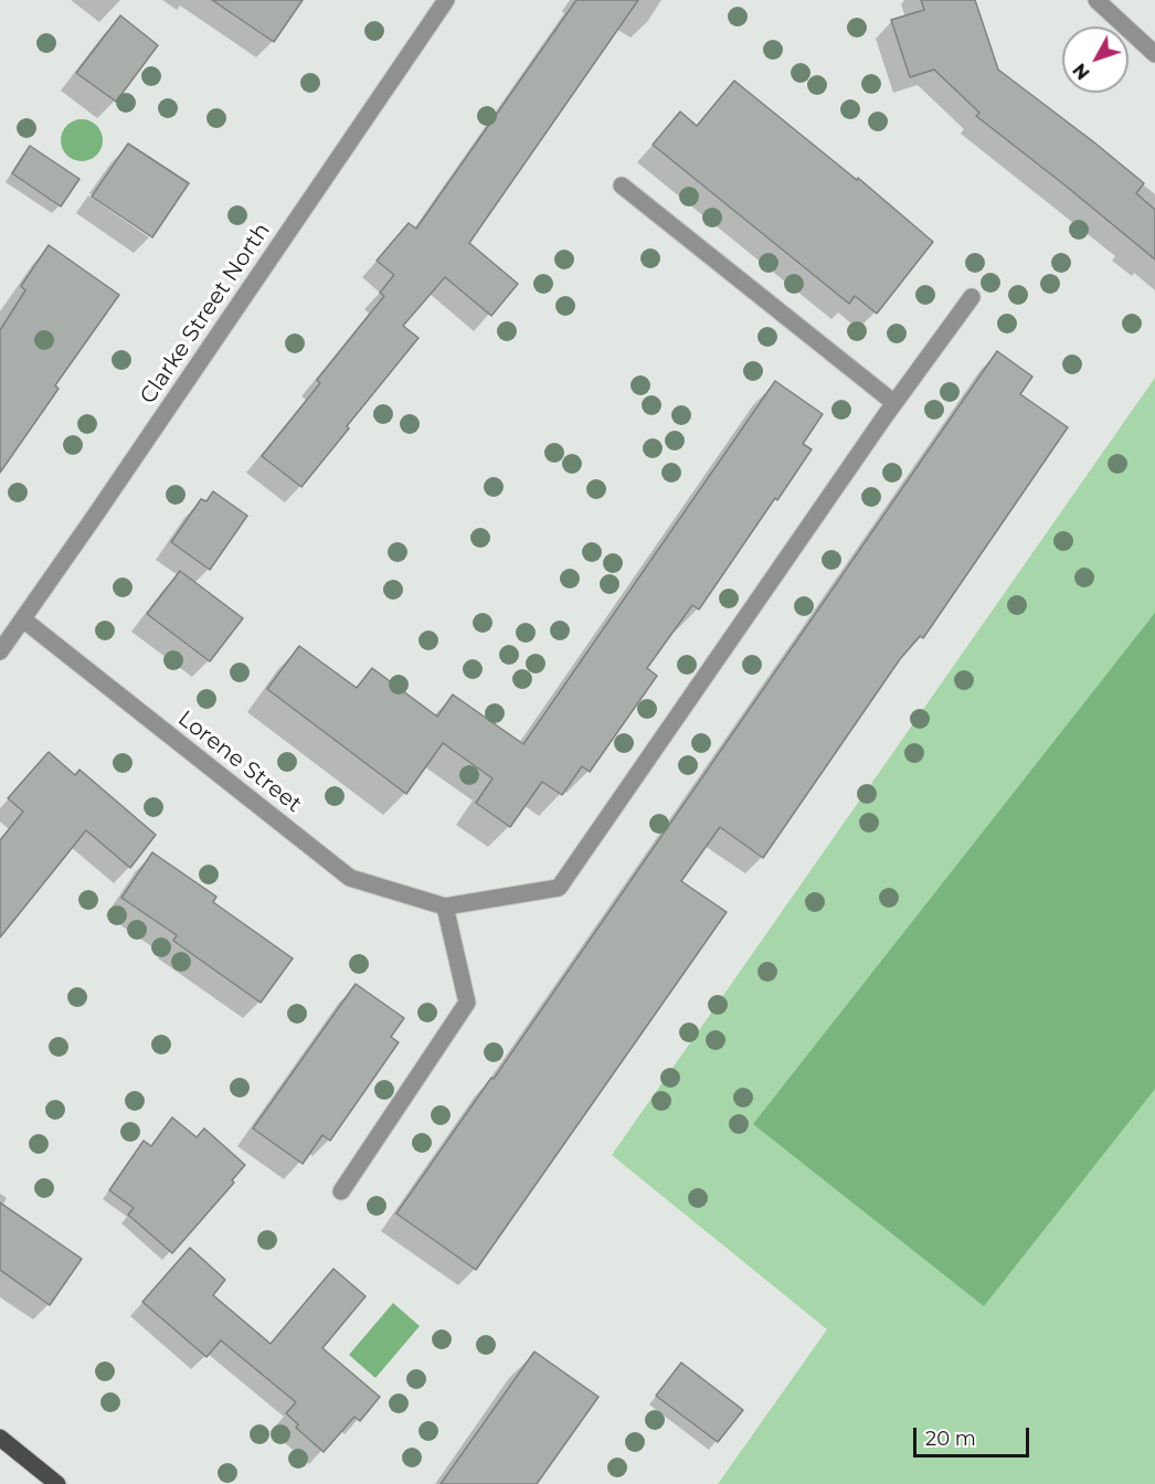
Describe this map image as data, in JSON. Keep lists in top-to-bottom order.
{
  "streets": {
    "street": ["Clarke Street North", "Lorene Street"]
  },
  "crossings": [
    ["Clarke Street North", "Lorene Street"]
  ],
  "scale_bar": "20 m",
  "north": "bottom left"
}
